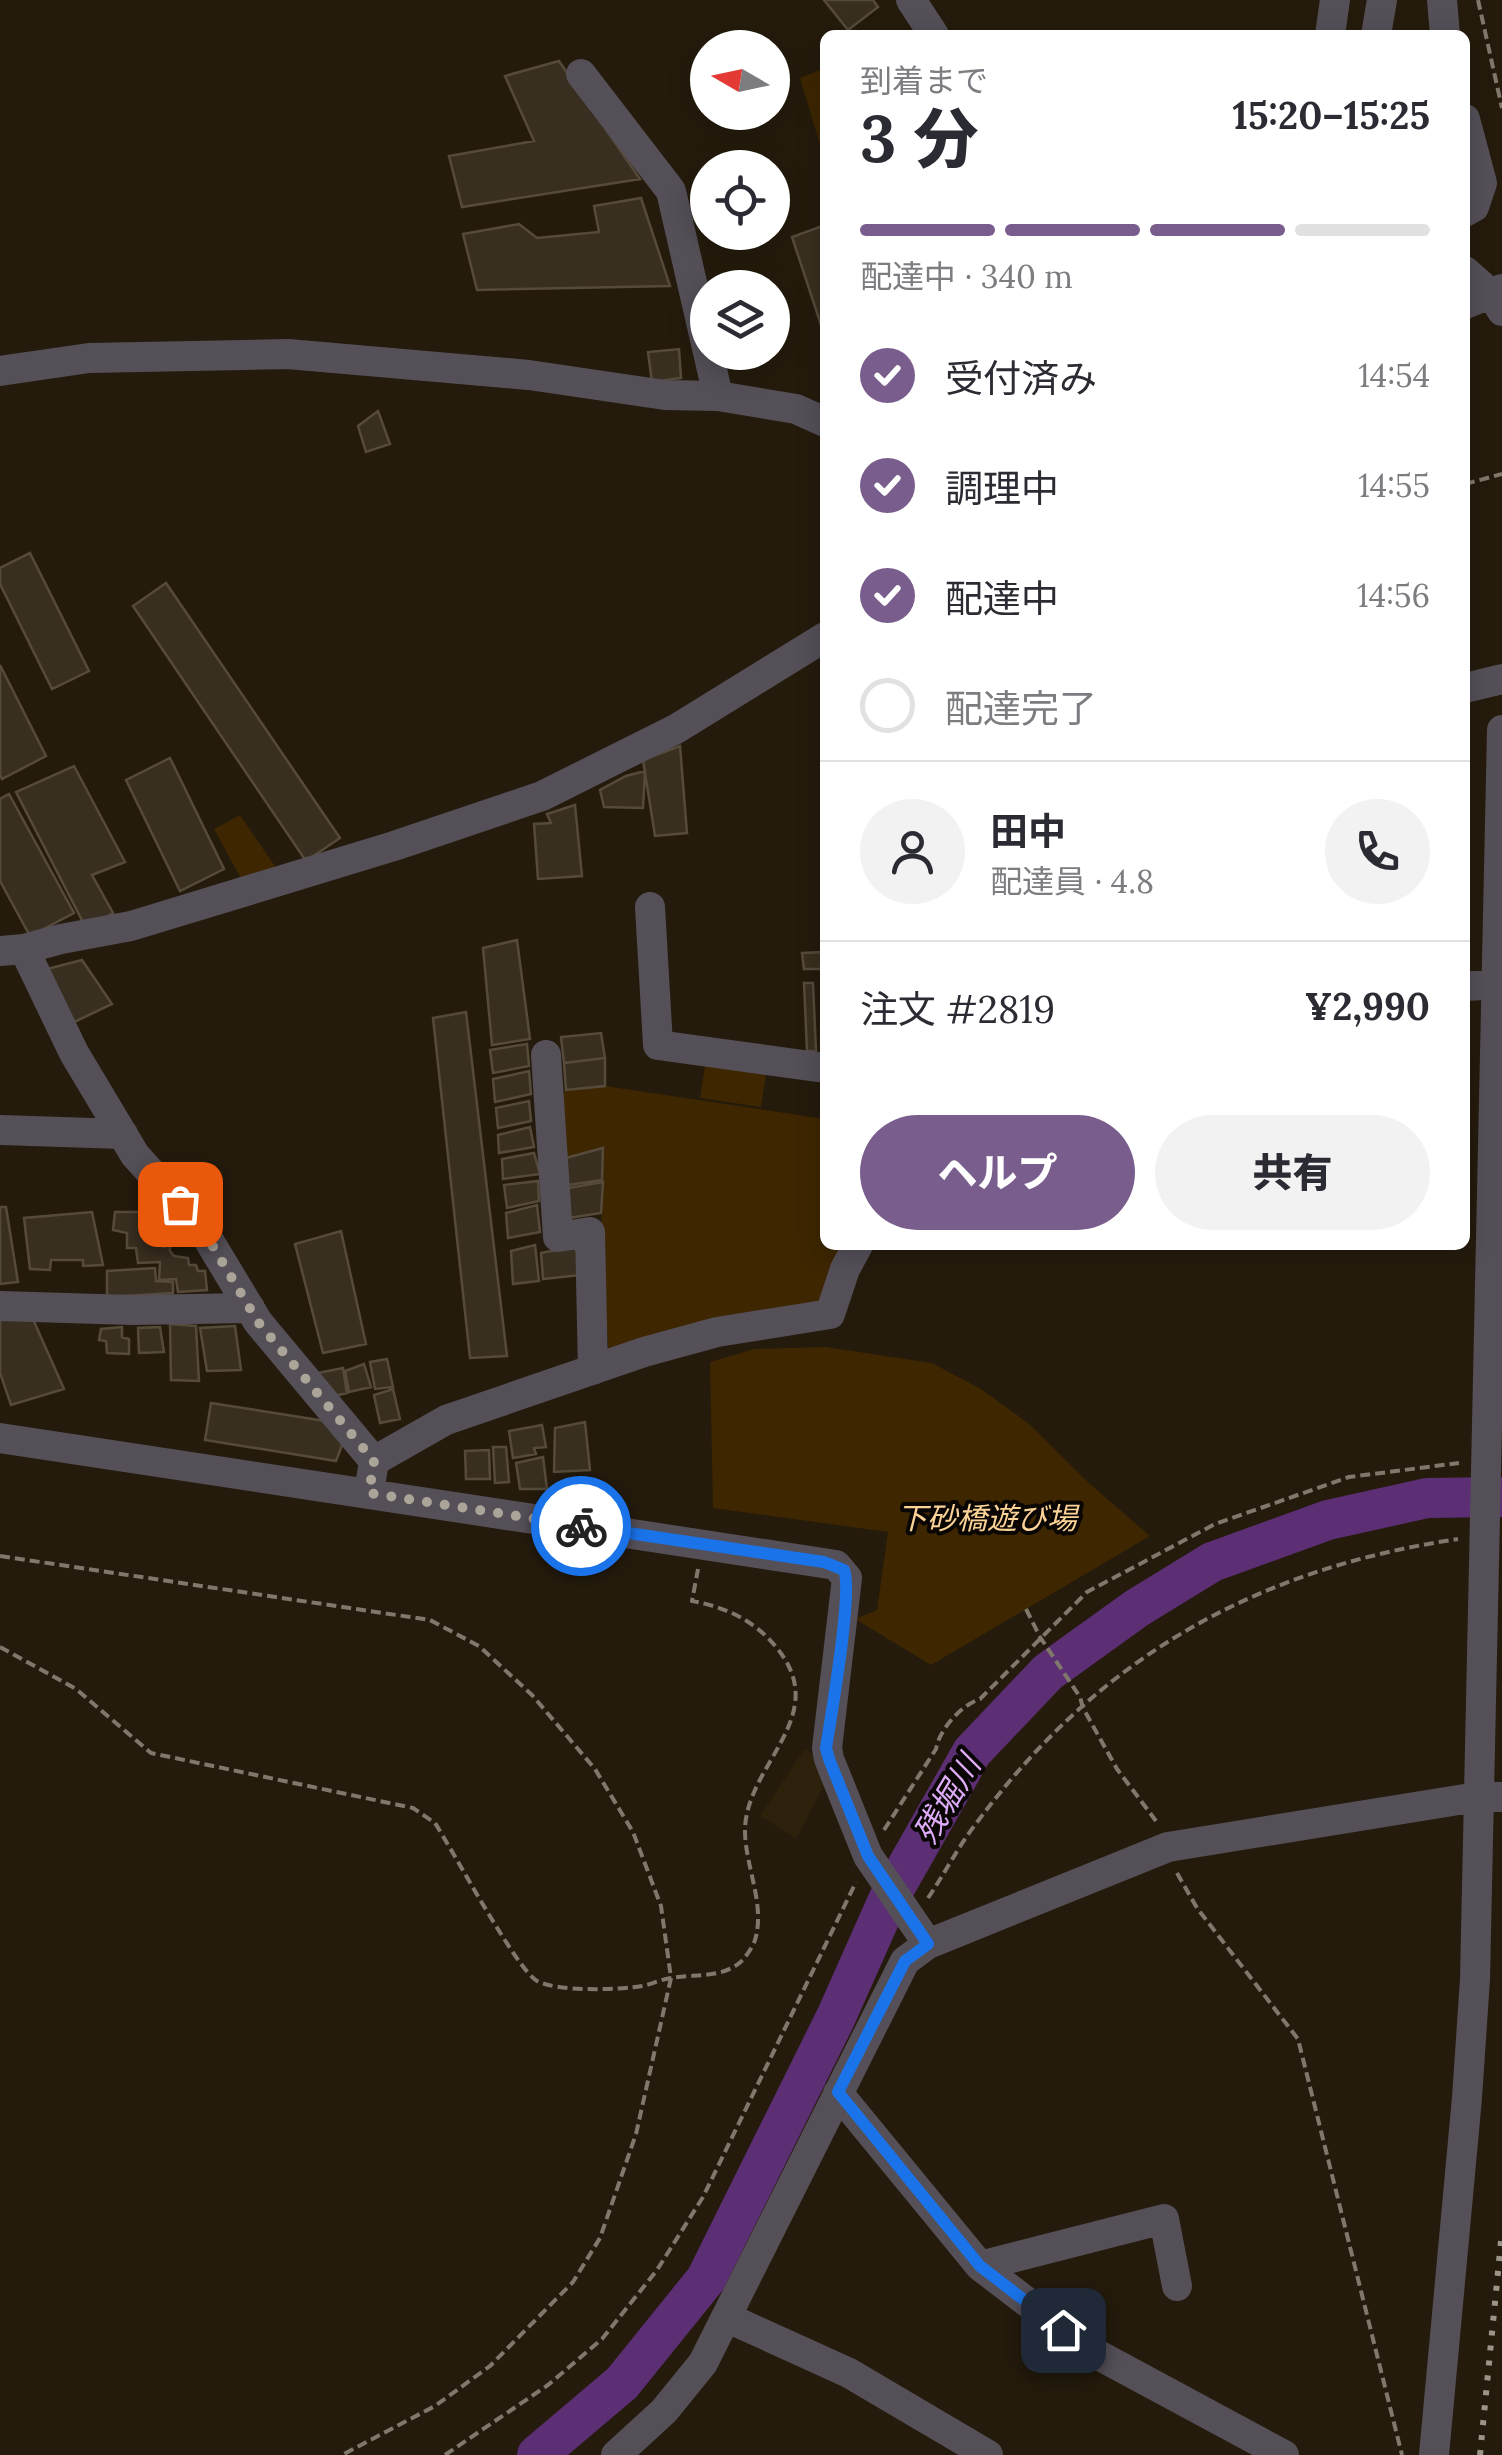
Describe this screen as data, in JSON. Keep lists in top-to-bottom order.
{
  "water": ["残堀川"],
  "parks": ["下砂橋遊び場"],
  "north": "left",
  "page": {
    "heading": ["3 分", "到着まで", "15:20–15:25"],
    "panel": [
      "田中",
      "配達員 · 4.8",
      "注文 #2819",
      "¥2,990"
    ],
    "bar": "配達中 · 340 m",
    "list": [
      ["受付済み", "14:54"],
      ["調理中", "14:55"],
      ["配達中", "14:56"],
      "配達完了"
    ],
    "buttons": ["ヘルプ", "共有"]
  }
}
